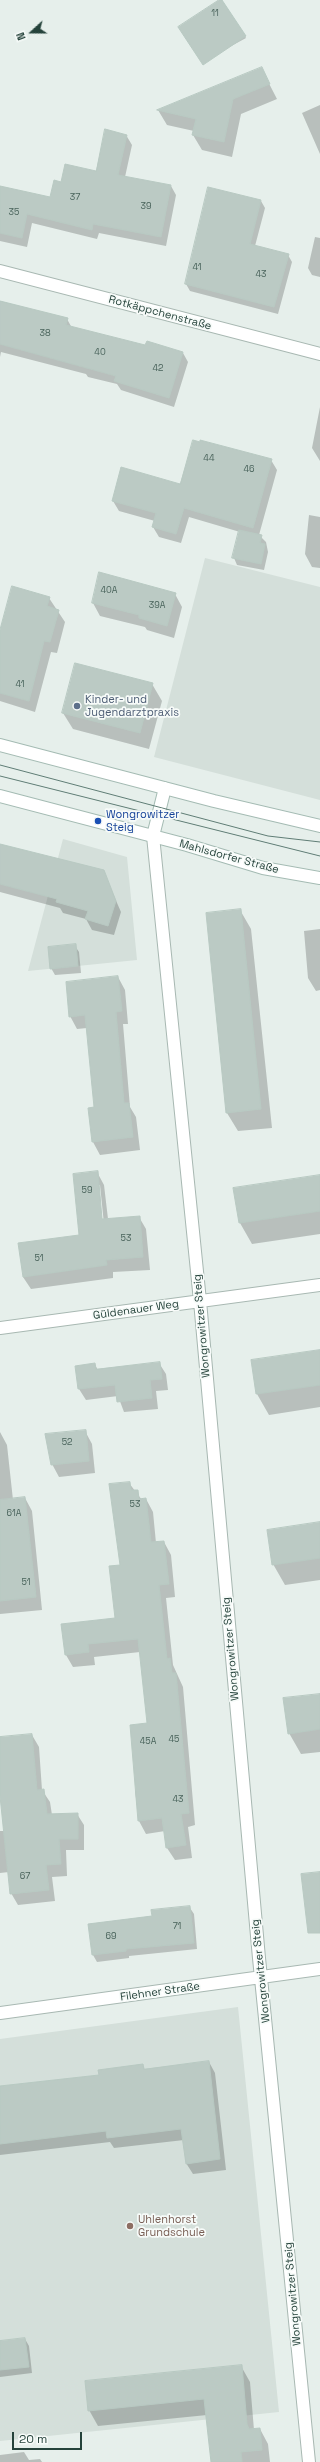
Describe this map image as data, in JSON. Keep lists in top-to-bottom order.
{
  "streets": {
    "street": [
      "Rotkäppchenstraße",
      "Mahlsdorfer Straße",
      "Güldenauer Weg",
      "Wongrowitzer Steig",
      "Filehner Straße"
    ]
  },
  "crossings": [
    ["Mahlsdorfer Straße", "Wongrowitzer Steig"],
    ["Güldenauer Weg", "Wongrowitzer Steig"],
    ["Wongrowitzer Steig", "Filehner Straße"]
  ],
  "places": ["Kinder- und Jugendarztpraxis", "Wongrowitzer Steig", "Uhlenhorst Grundschule"],
  "house_numbers": [
    "11",
    "37",
    "39",
    "35",
    "41",
    "43",
    "38",
    "40",
    "42",
    "44",
    "46",
    "40A",
    "39A",
    "41",
    "59",
    "53",
    "51",
    "52",
    "53",
    "61A",
    "51",
    "45",
    "45A",
    "43",
    "67",
    "71",
    "69"
  ],
  "scale_bar": "20 m",
  "north": "left"
}
